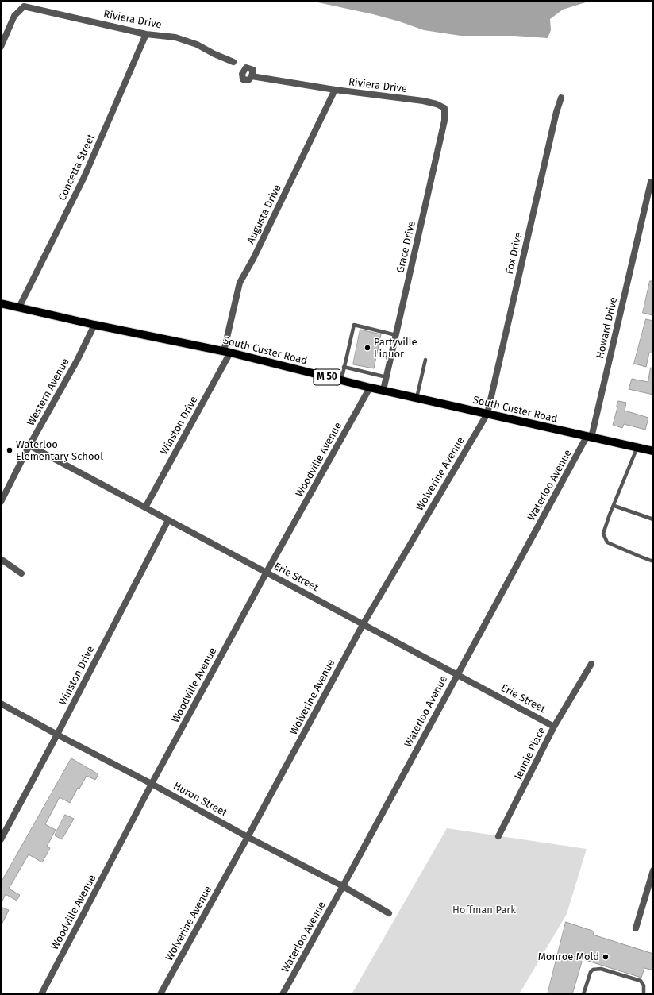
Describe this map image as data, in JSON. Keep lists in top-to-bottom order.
{
  "streets": {
    "main road": ["South Custer Road", "M 50"],
    "street": [
      "Riviera Drive",
      "Concetta Street",
      "Augusta Drive",
      "Grace Drive",
      "Fox Drive",
      "Howard Drive",
      "Western Avenue",
      "Winston Drive",
      "Woodville Avenue",
      "Wolverine Avenue",
      "Waterloo Avenue",
      "Erie Street",
      "Jennie Place",
      "Huron Street"
    ]
  },
  "crossings": [
    ["Riviera Drive", "Concetta Street"],
    ["Riviera Drive", "Augusta Drive"],
    ["Riviera Drive", "Grace Drive"],
    ["Concetta Street", "South Custer Road"],
    ["Augusta Drive", "South Custer Road"],
    ["Augusta Drive", "Winston Drive"],
    ["Grace Drive", "South Custer Road"],
    ["Fox Drive", "South Custer Road"],
    ["Fox Drive", "Wolverine Avenue"],
    ["Howard Drive", "South Custer Road"],
    ["Howard Drive", "Waterloo Avenue"],
    ["South Custer Road", "Western Avenue"],
    ["South Custer Road", "Winston Drive"],
    ["South Custer Road", "Woodville Avenue"],
    ["South Custer Road", "Wolverine Avenue"],
    ["South Custer Road", "Waterloo Avenue"],
    ["Western Avenue", "Erie Street"],
    ["Winston Drive", "Erie Street"],
    ["Winston Drive", "Huron Street"],
    ["Woodville Avenue", "Erie Street"],
    ["Woodville Avenue", "Huron Street"],
    ["Wolverine Avenue", "Erie Street"],
    ["Wolverine Avenue", "Huron Street"],
    ["Waterloo Avenue", "Erie Street"],
    ["Waterloo Avenue", "Huron Street"],
    ["Erie Street", "Jennie Place"]
  ],
  "parks": ["Hoffman Park"],
  "places": ["Partyville Liquor", "Waterloo Elementary School", "Monroe Mold"]
}
